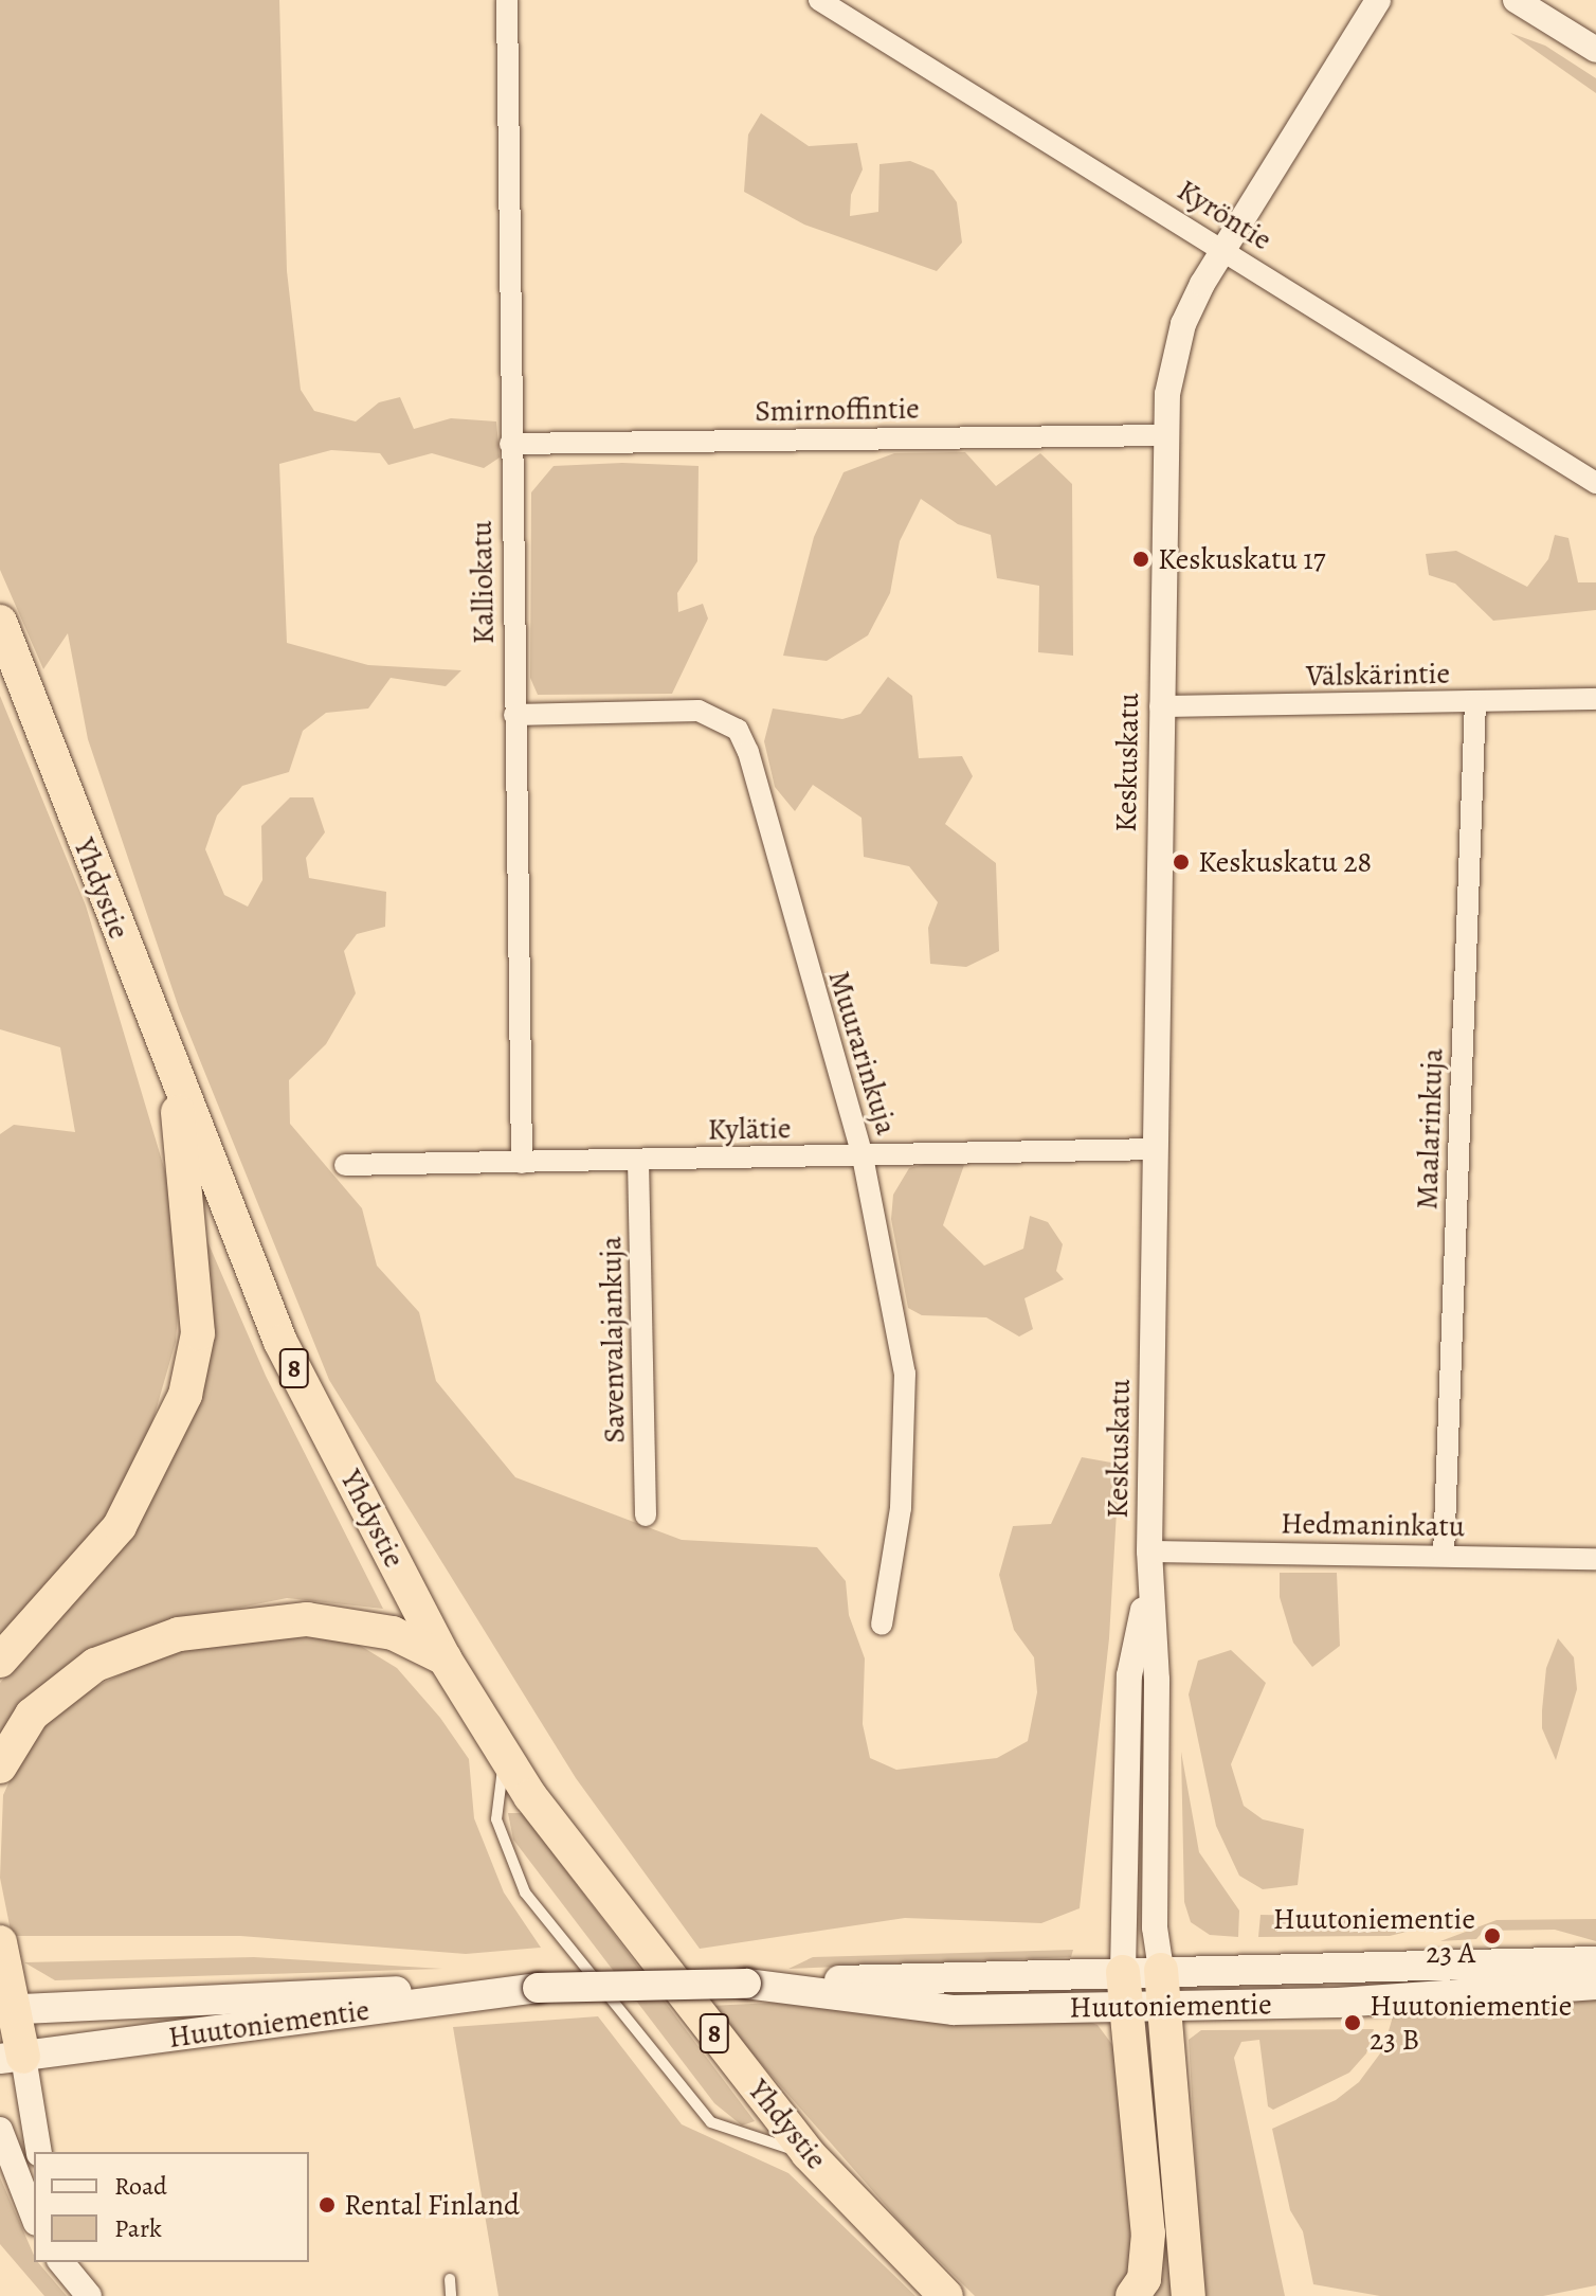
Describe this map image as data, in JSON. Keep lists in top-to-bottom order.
{
  "streets": {
    "highway": ["Yhdystie", "8"],
    "main road": ["Huutoniementie"],
    "street": [
      "Kyröntie",
      "Smirnoffintie",
      "Kalliokatu",
      "Välskärintie",
      "Keskuskatu",
      "Muurarinkuja",
      "Kylätie",
      "Maalarinkuja",
      "Savenvalajankuja",
      "Hedmaninkatu"
    ]
  },
  "crossings": [
    ["Kyröntie", "Keskuskatu"],
    ["Smirnoffintie", "Kalliokatu"],
    ["Smirnoffintie", "Keskuskatu"],
    ["Kalliokatu", "Muurarinkuja"],
    ["Kalliokatu", "Kylätie"],
    ["Välskärintie", "Keskuskatu"],
    ["Välskärintie", "Maalarinkuja"],
    ["Keskuskatu", "Kylätie"],
    ["Keskuskatu", "Hedmaninkatu"],
    ["Keskuskatu", "Huutoniementie"],
    ["Muurarinkuja", "Kylätie"],
    ["Kylätie", "Savenvalajankuja"],
    ["Maalarinkuja", "Hedmaninkatu"]
  ],
  "places": [
    "Keskuskatu 17",
    "Keskuskatu 28",
    "Huutoniementie 23 A",
    "Huutoniementie 23 B",
    "Rental Finland"
  ],
  "legend": ["Road", "Park"]
}
